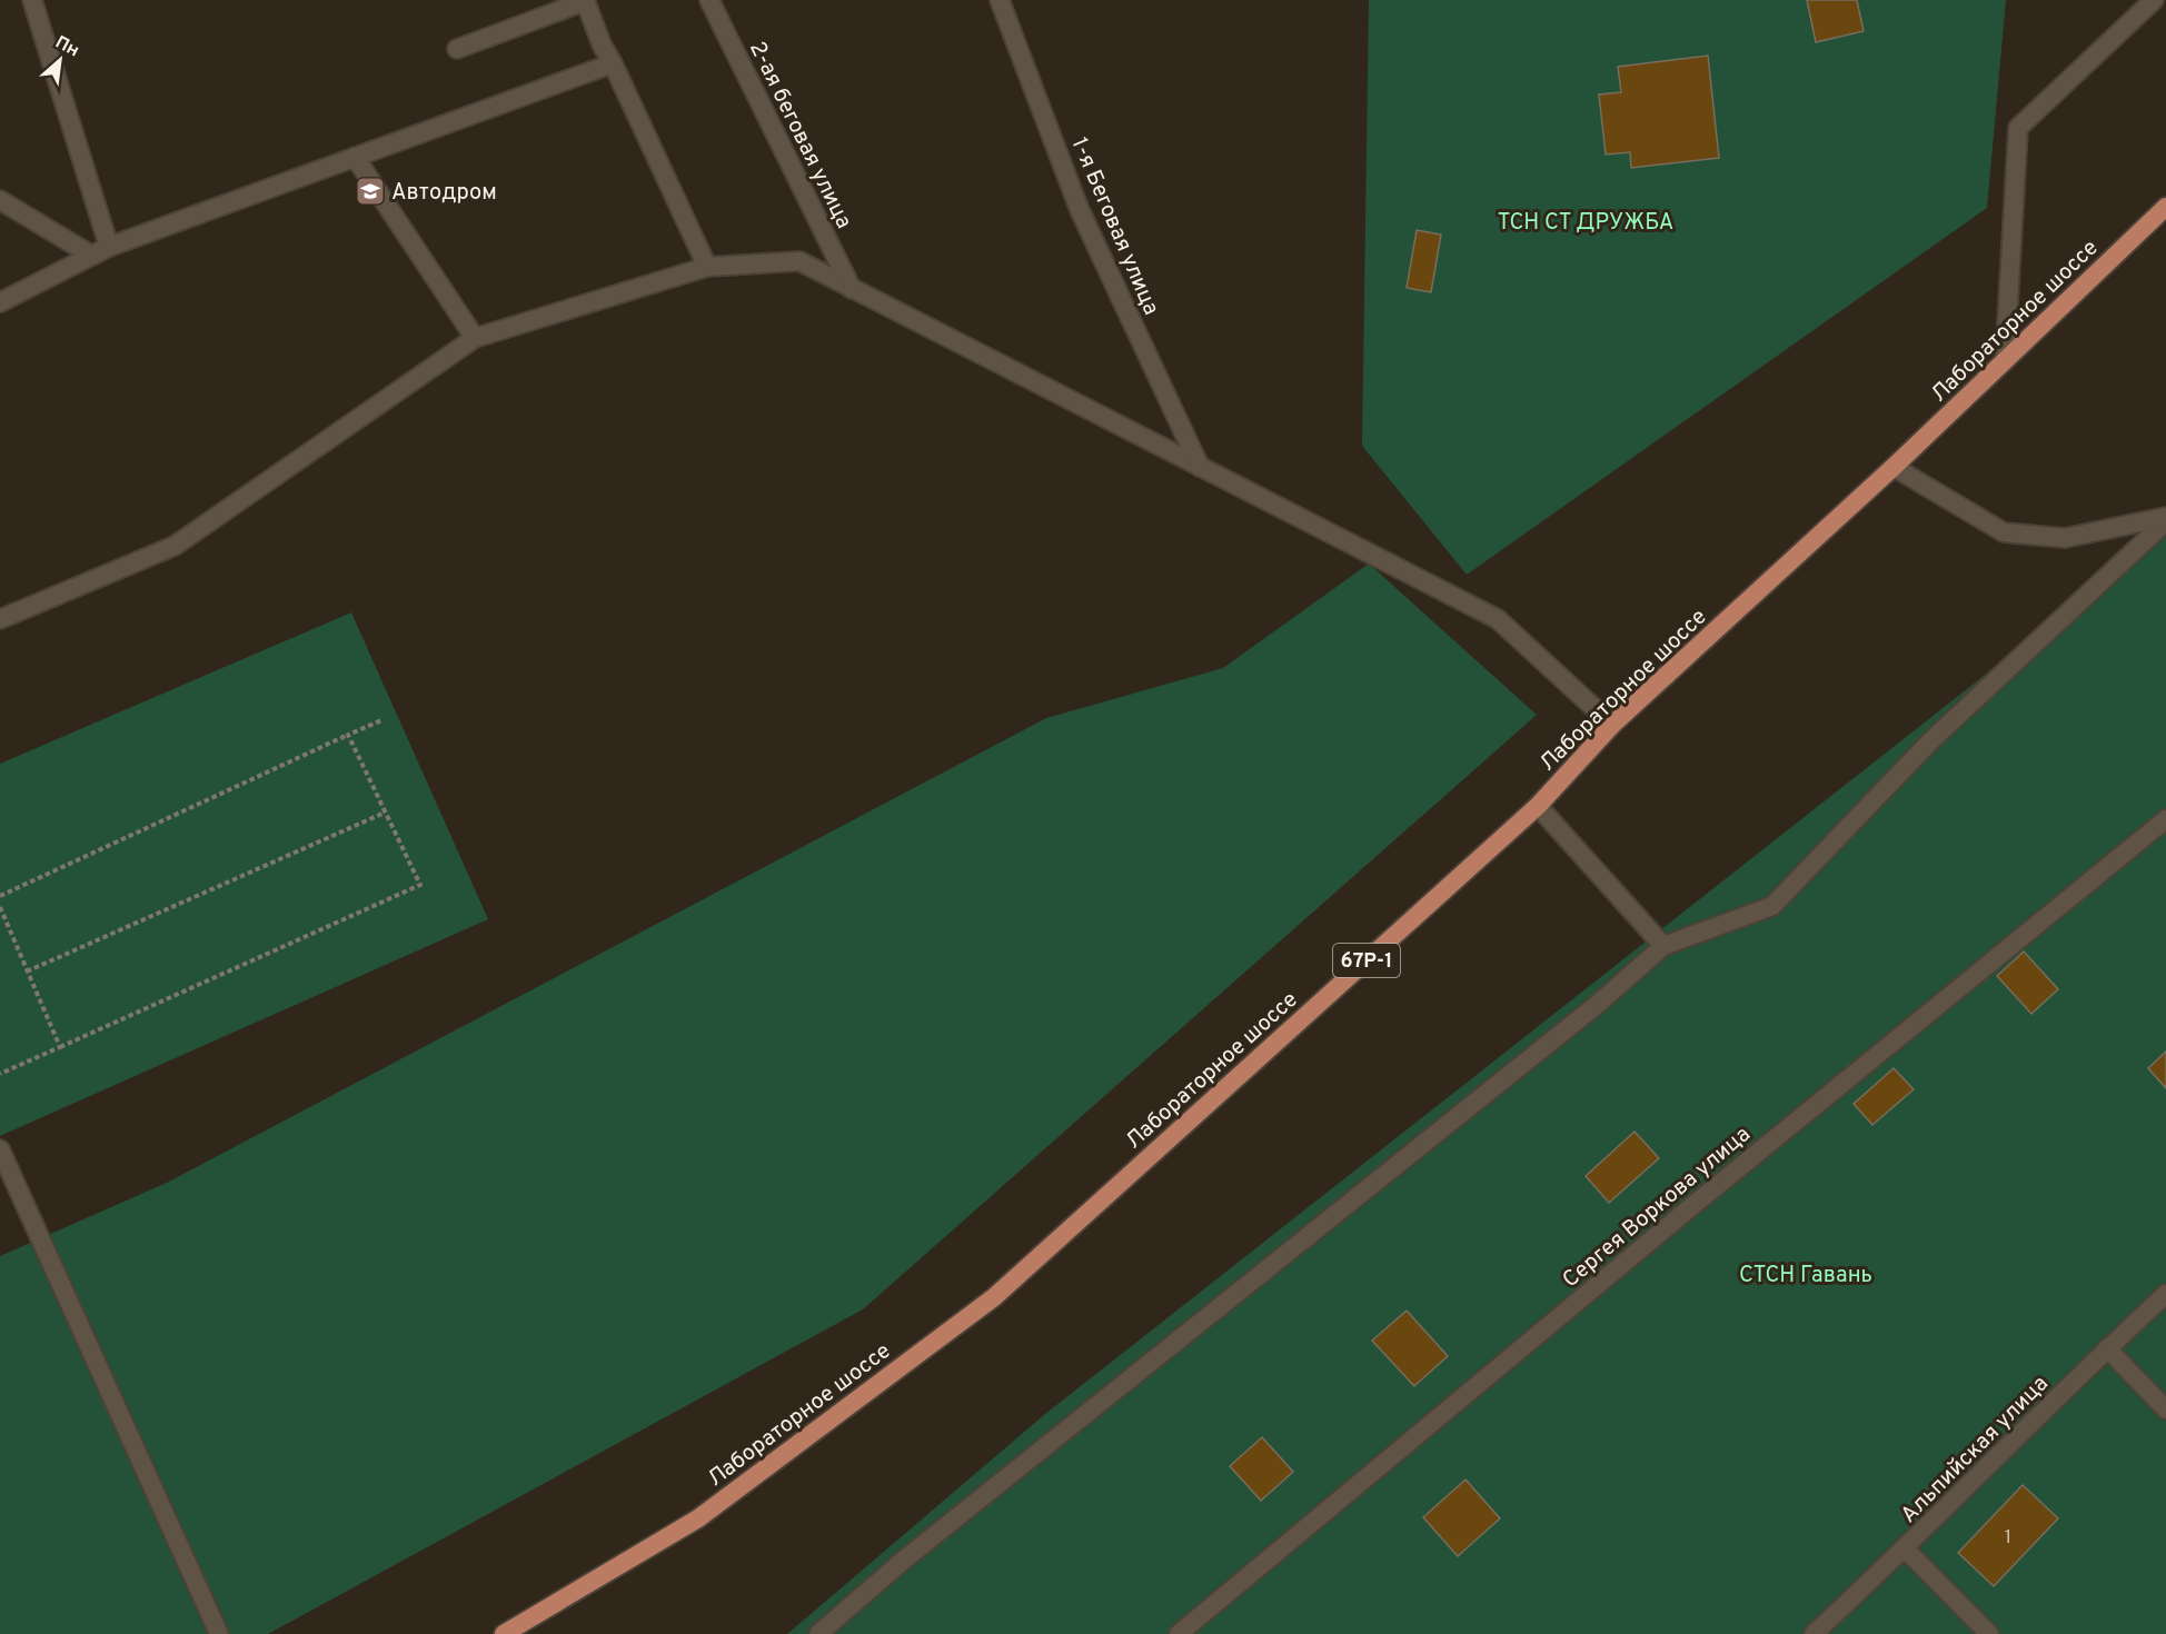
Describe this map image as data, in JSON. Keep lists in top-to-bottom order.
{
  "streets": {
    "main road": ["Лабораторное шоссе", "67Р-1"],
    "street": [
      "2-ая беговая улица",
      "1-я Беговая улица",
      "Сергея Воркова улица",
      "Альпийская улица"
    ]
  },
  "parks": ["ТСН СТ ДРУЖБА", "СТСН Гавань"],
  "places": {
    "school or university": ["Автодром"]
  },
  "house_numbers": ["1"],
  "north": "top right"
}
